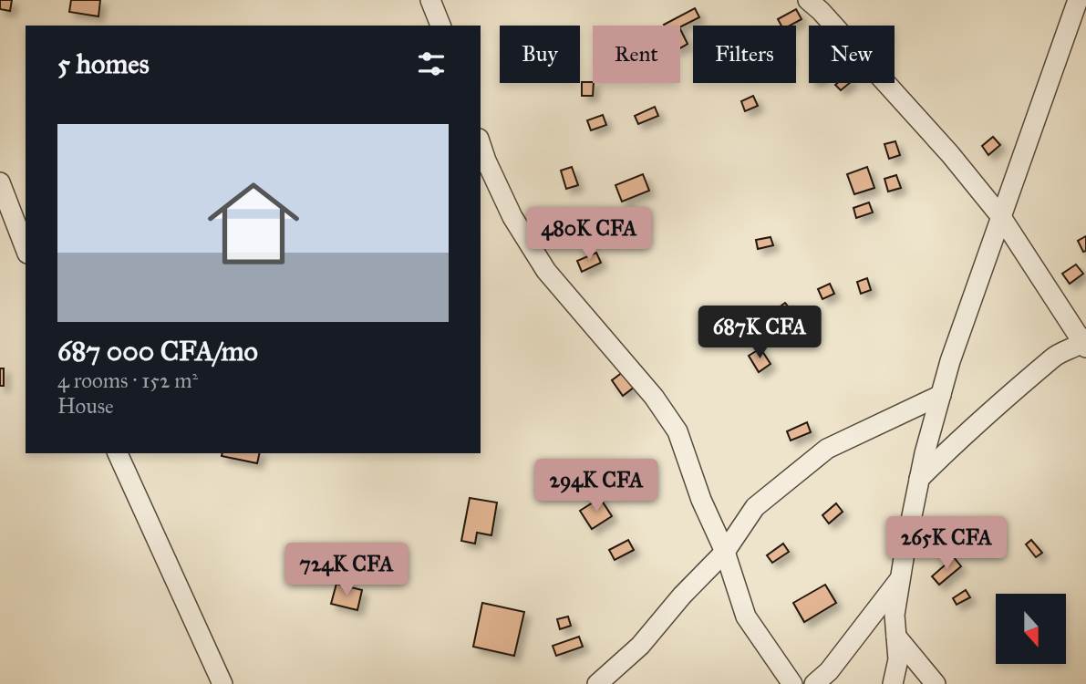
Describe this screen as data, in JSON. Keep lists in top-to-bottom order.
{
  "north": "bottom",
  "page": {
    "chip": [
      "Buy",
      "Rent",
      "Filters",
      "New"
    ],
    "heading": "5 homes",
    "list": [
      {
        "name": "687 000 CFA/mo",
        "note": "4 rooms · 152 m² · House"
      }
    ],
    "price": [
      "480K CFA",
      "687K CFA",
      "294K CFA",
      "265K CFA",
      "724K CFA"
    ]
  }
}
